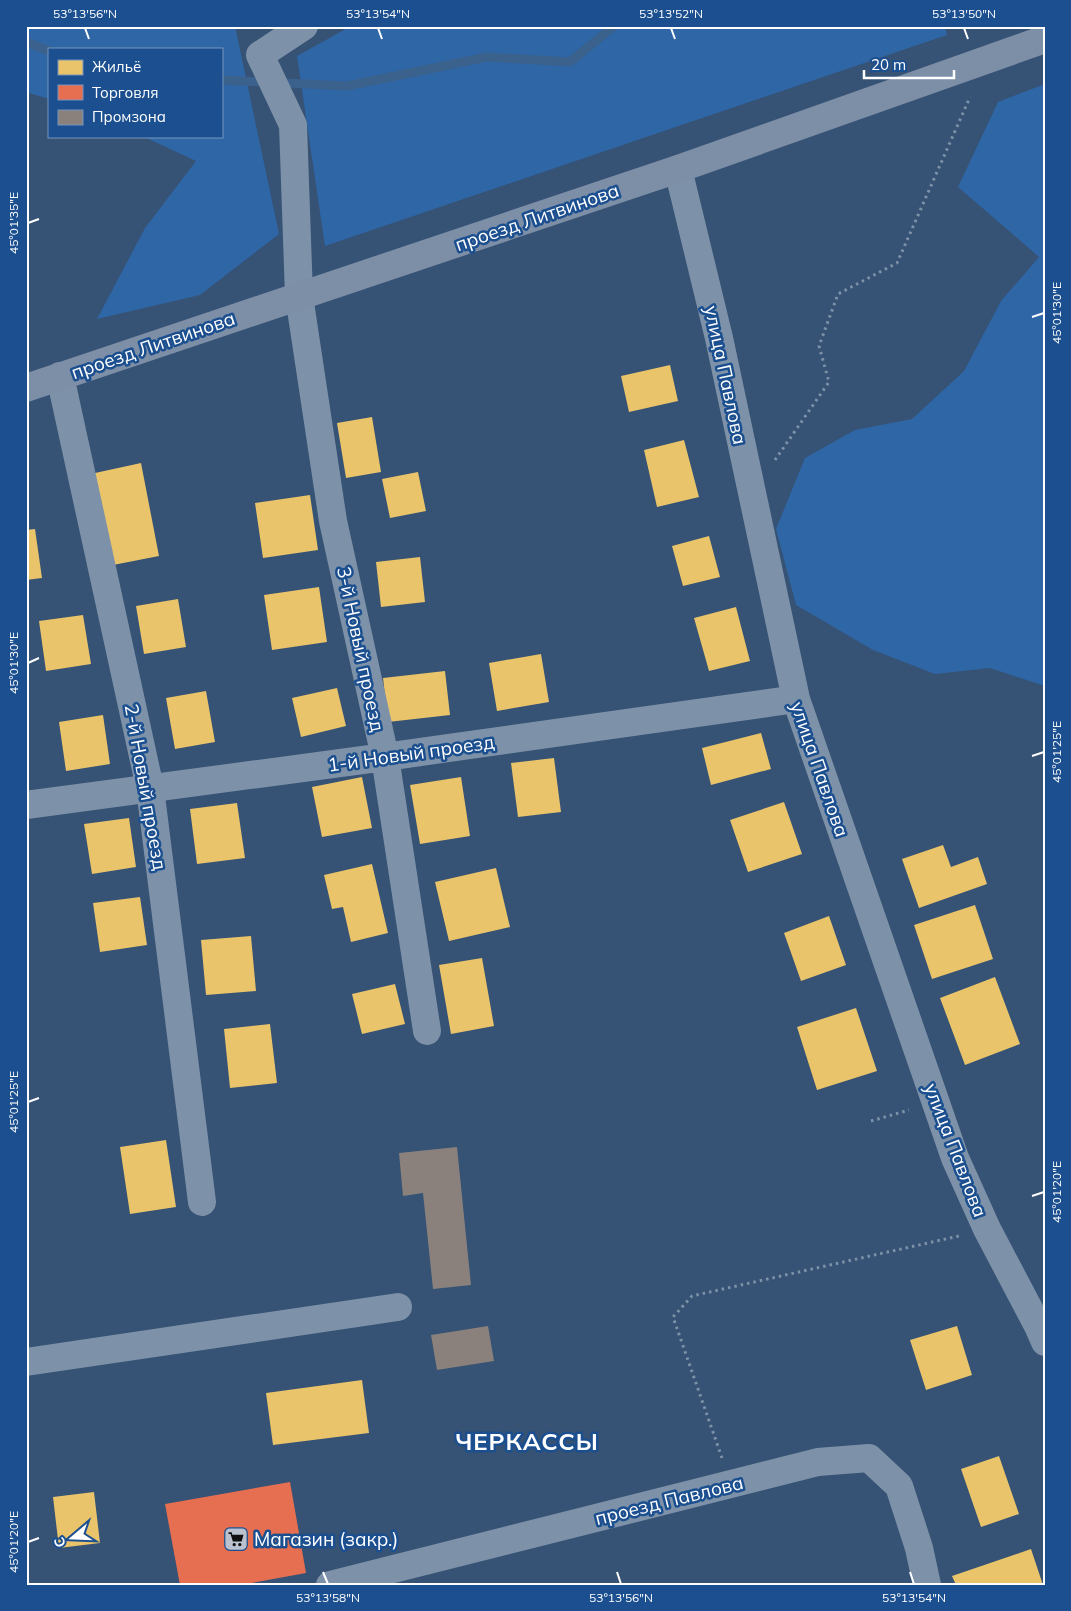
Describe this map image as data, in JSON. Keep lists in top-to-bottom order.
{
  "streets": {
    "main road": ["проезд Литвинова"],
    "street": [
      "улица Павлова",
      "3-й Новый проезд",
      "1-й Новый проезд",
      "2-й Новый проезд",
      "проезд Павлова"
    ]
  },
  "crossings": [
    ["проезд Литвинова", "улица Павлова"],
    ["проезд Литвинова", "3-й Новый проезд"],
    ["проезд Литвинова", "2-й Новый проезд"],
    ["улица Павлова", "1-й Новый проезд"],
    ["3-й Новый проезд", "1-й Новый проезд"],
    ["1-й Новый проезд", "2-й Новый проезд"]
  ],
  "districts": ["ЧЕРКАССЫ"],
  "places": {
    "supermarket": ["Магазин (закр.)"]
  },
  "legend": ["Жильё", "Торговля", "Промзона"],
  "scale_bar": "20 m",
  "north": "left",
  "coordinates": [
    "53°13'56\"N",
    "53°13'54\"N",
    "53°13'52\"N",
    "53°13'50\"N",
    "45°01'35\"E",
    "45°01'30\"E",
    "45°01'25\"E",
    "45°01'20\"E",
    "53°13'58\"N"
  ]
}
